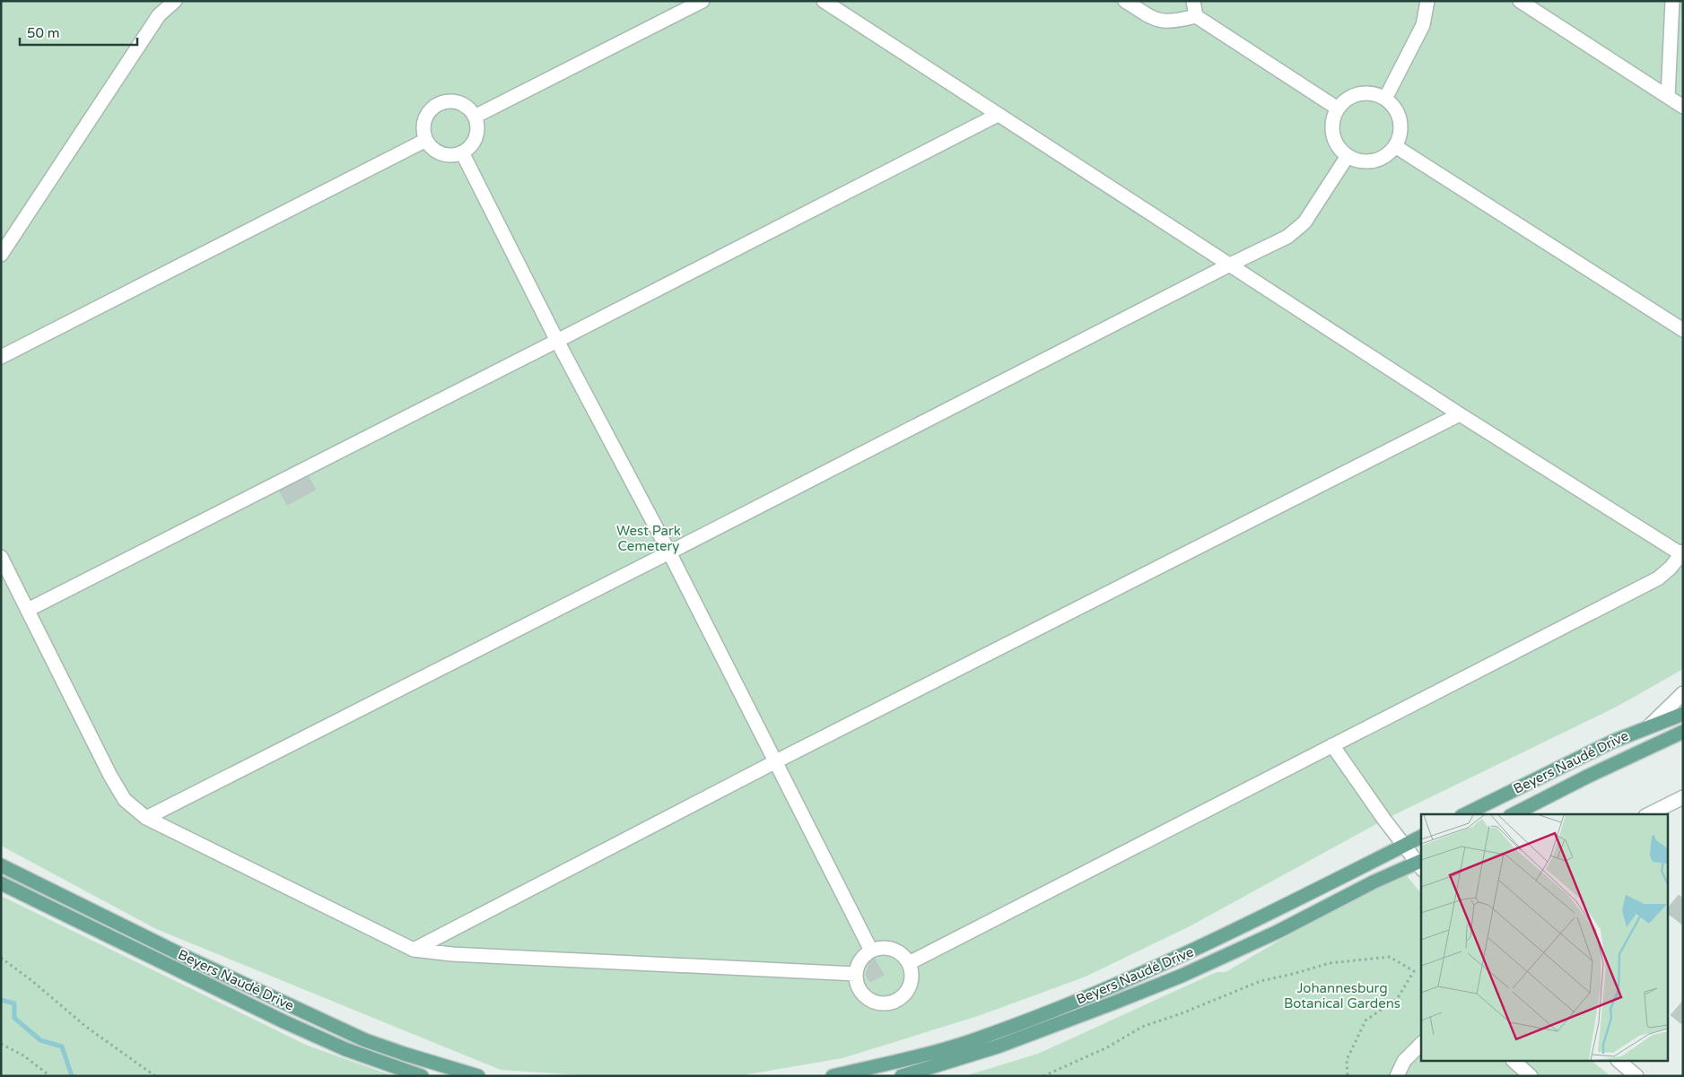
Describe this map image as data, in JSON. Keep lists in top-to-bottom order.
{
  "streets": {
    "main road": ["Beyers Naudé Drive"]
  },
  "parks": ["West Park Cemetery", "Johannesburg Botanical Gardens"],
  "scale_bar": "50 m"
}
